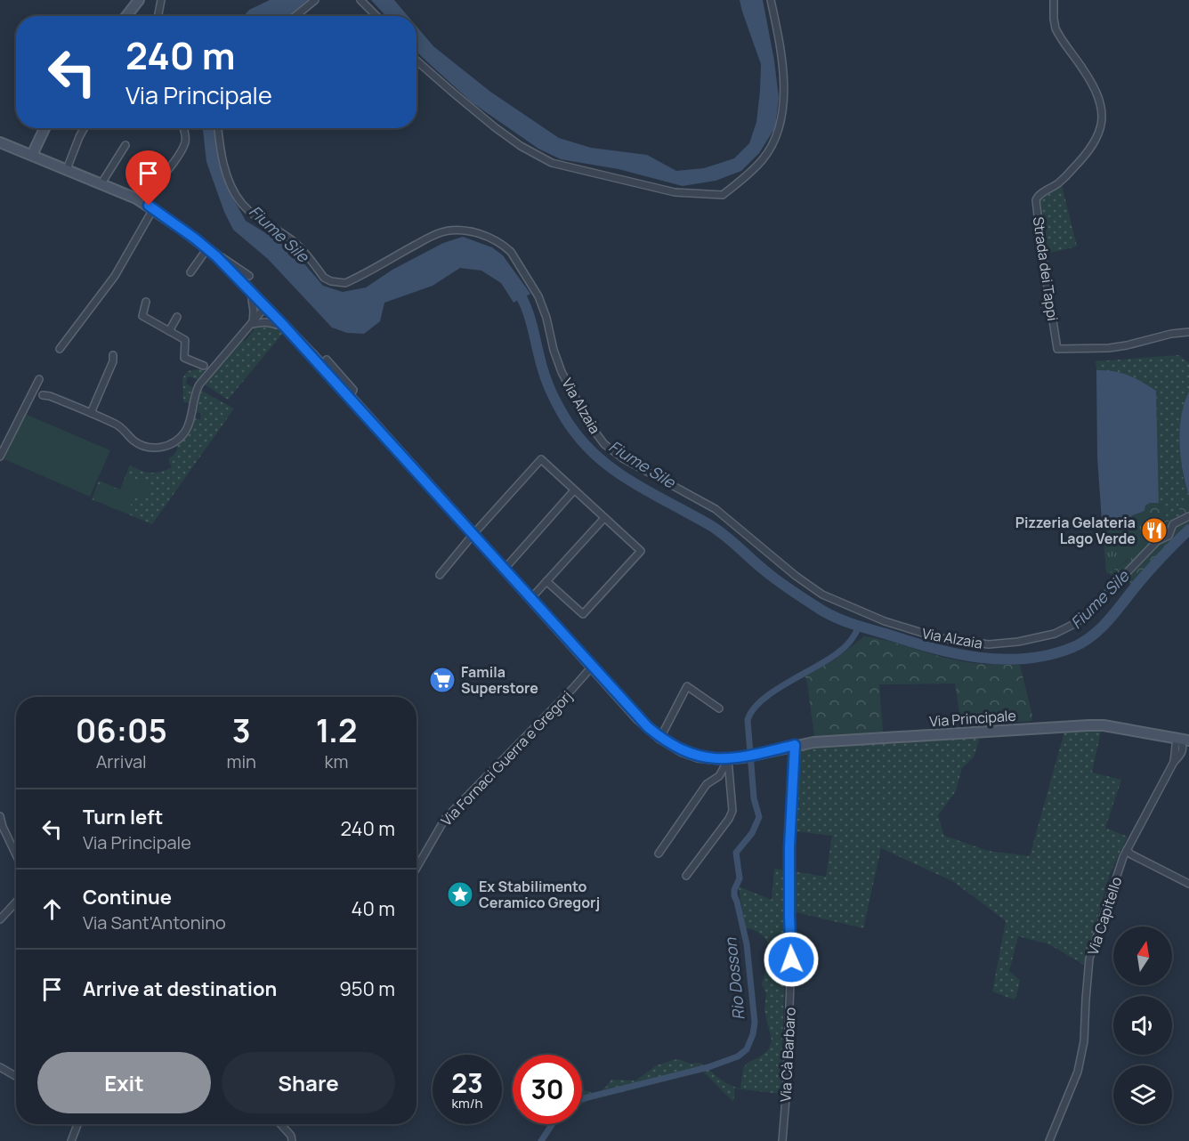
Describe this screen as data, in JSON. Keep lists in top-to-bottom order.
{
  "streets": {
    "main road": ["Via Principale"],
    "street": [
      "Strada dei Tappi",
      "Via Alzaia",
      "Via Fornaci Guerra e Gregorj",
      "Via Capitello",
      "Via Cà Barbaro"
    ]
  },
  "crossings": [
    ["Via Principale", "Via Fornaci Guerra e Gregorj"],
    ["Via Principale", "Via Capitello"],
    ["Via Principale", "Via Cà Barbaro"]
  ],
  "water": ["Fiume Sile", "Rio Dosson"],
  "places": {
    "restaurant": ["Pizzeria Gelateria Lago Verde"],
    "supermarket": ["Famila Superstore"],
    "place": ["Ex Stabilimento Ceramico Gregorj"]
  },
  "north": "top",
  "page": {
    "turn": ["240 m", "Via Principale"],
    "eta": [
      "06:05",
      "Arrival",
      "3",
      "min",
      "1.2",
      "km"
    ],
    "list": [
      {
        "name": "Turn left",
        "note": "Via Principale",
        "value": "240 m"
      },
      {
        "name": "Continue",
        "note": "Via Sant'Antonino",
        "value": "40 m"
      },
      {
        "name": "Arrive at destination",
        "value": "950 m"
      }
    ],
    "buttons": ["Exit", "Share"],
    "speed": "23 km/h",
    "limit": "30"
  }
}
